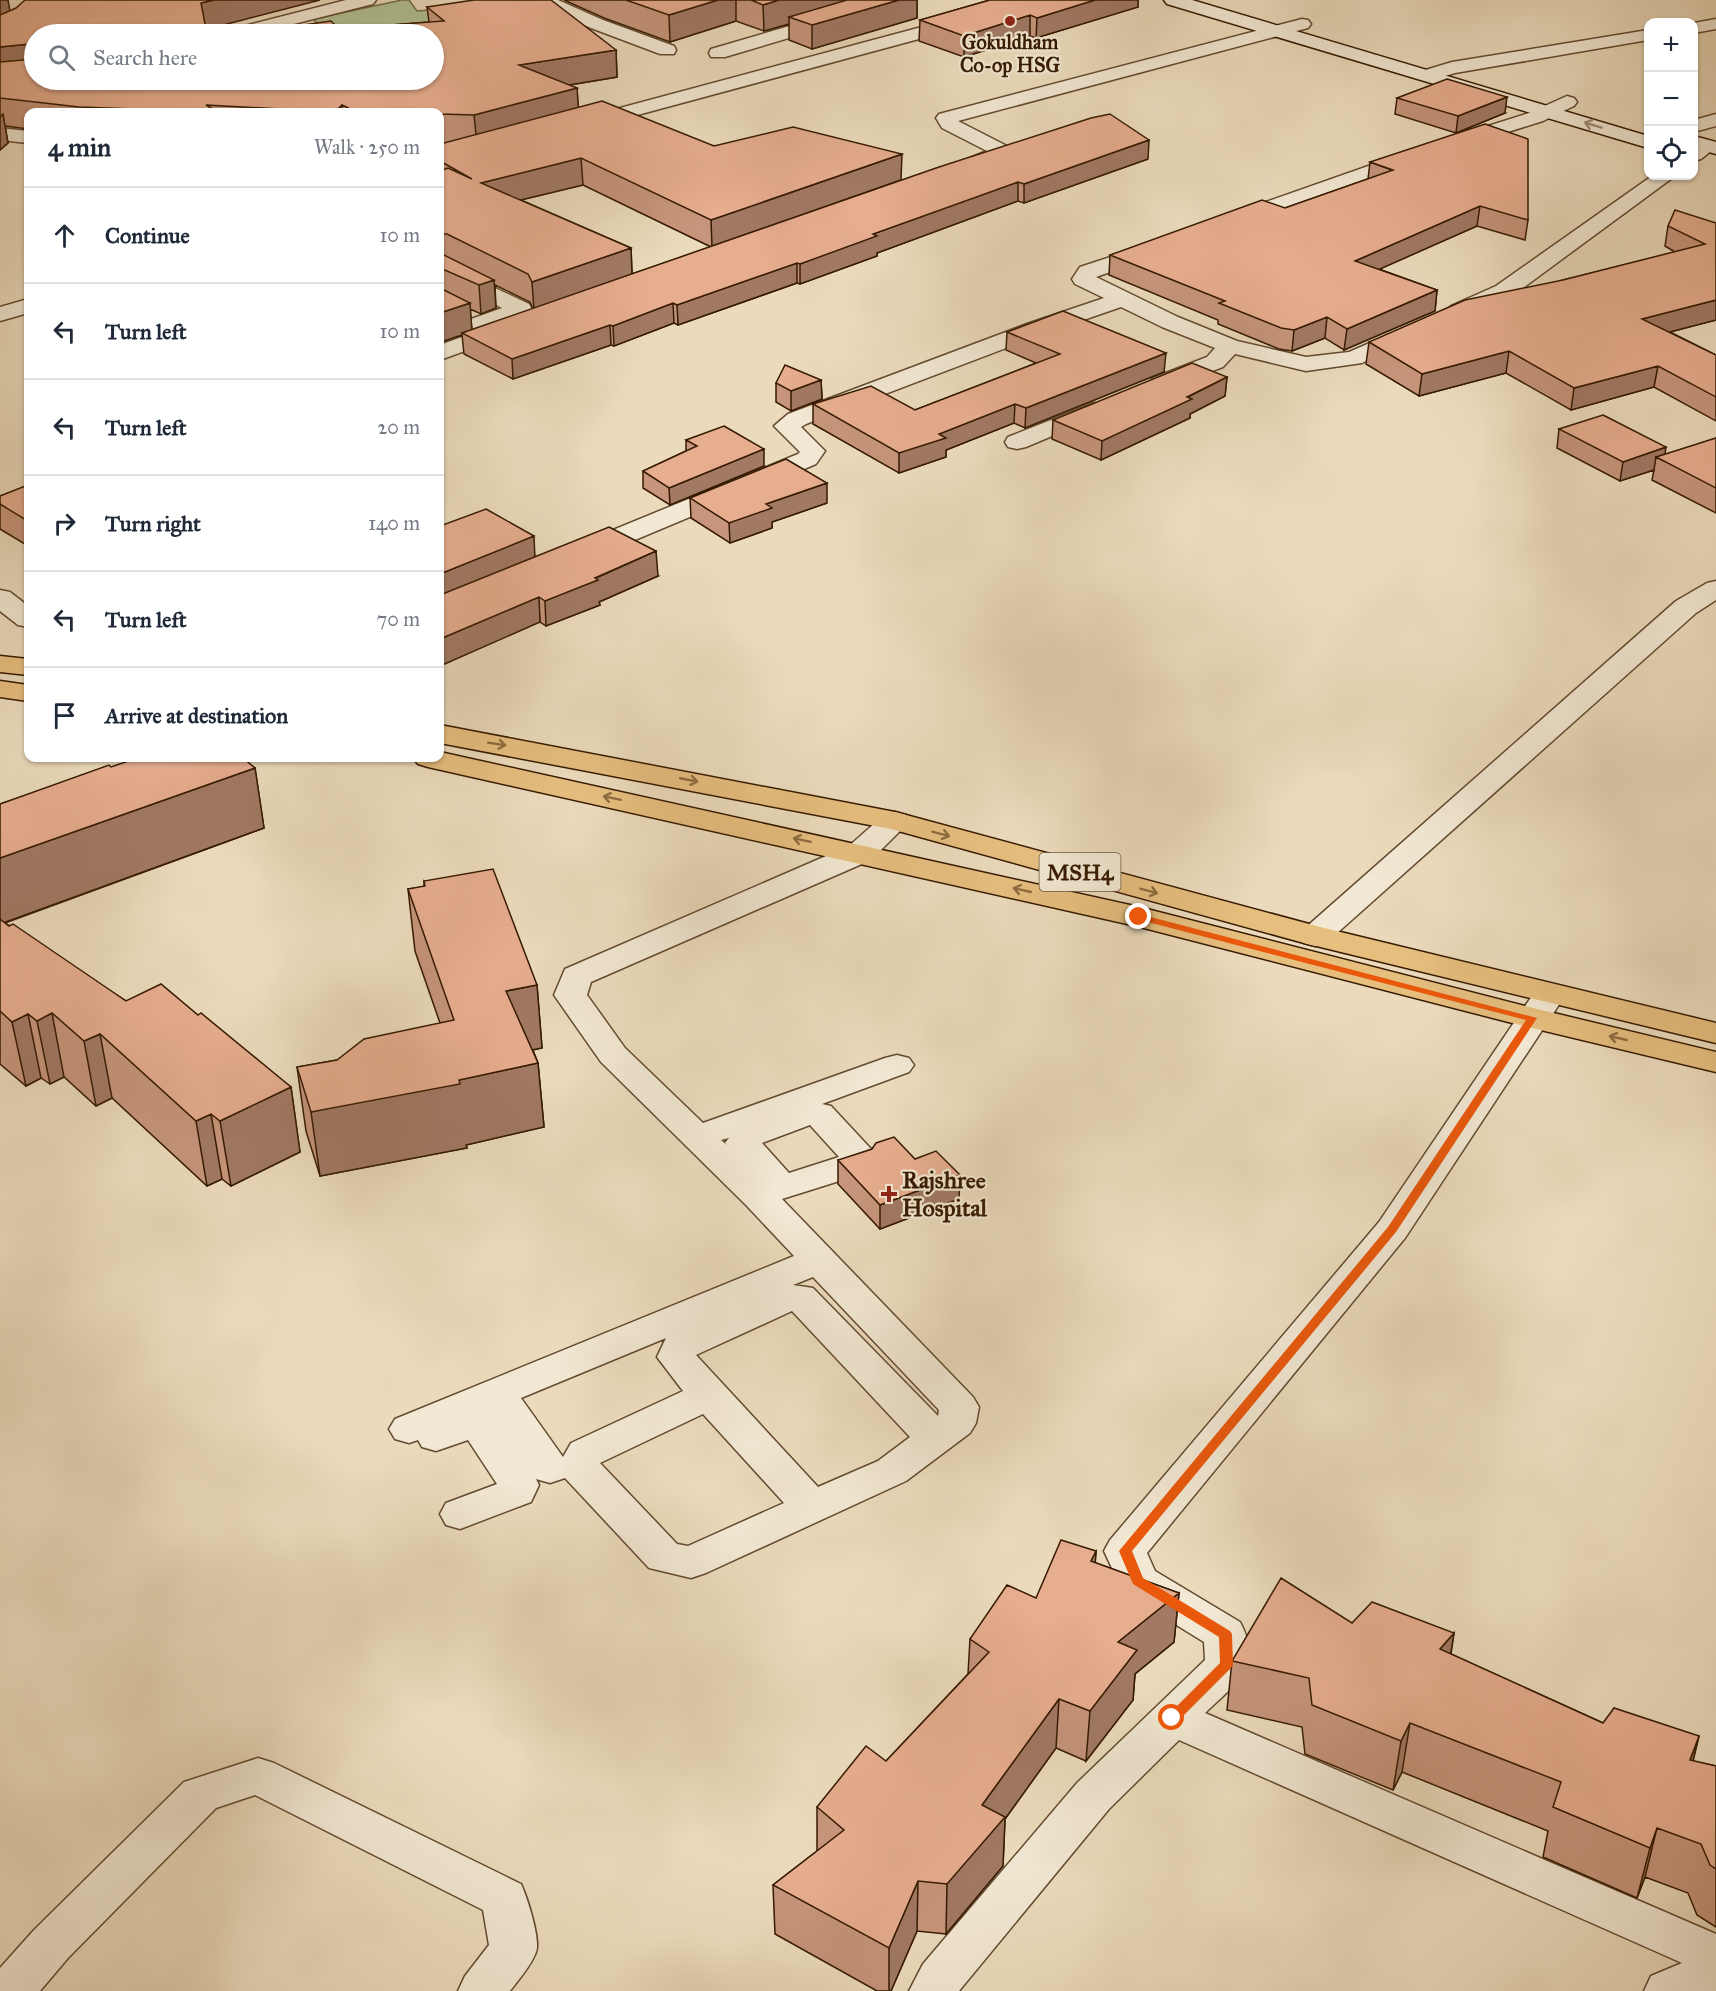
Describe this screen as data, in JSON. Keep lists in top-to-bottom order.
{
  "streets": {
    "main road": ["MSH4"]
  },
  "places": {
    "other": ["Gokuldham Co-op HSG"],
    "health": ["Rajshree Hospital"]
  },
  "page": {
    "map_buttons": ["+", "−"],
    "search": "Search here",
    "heading": ["4 min", "Walk · 250 m"],
    "list": [
      ["Continue", "10 m"],
      ["Turn left", "10 m"],
      ["Turn left", "20 m"],
      ["Turn right", "140 m"],
      ["Turn left", "70 m"],
      "Arrive at destination"
    ]
  }
}
